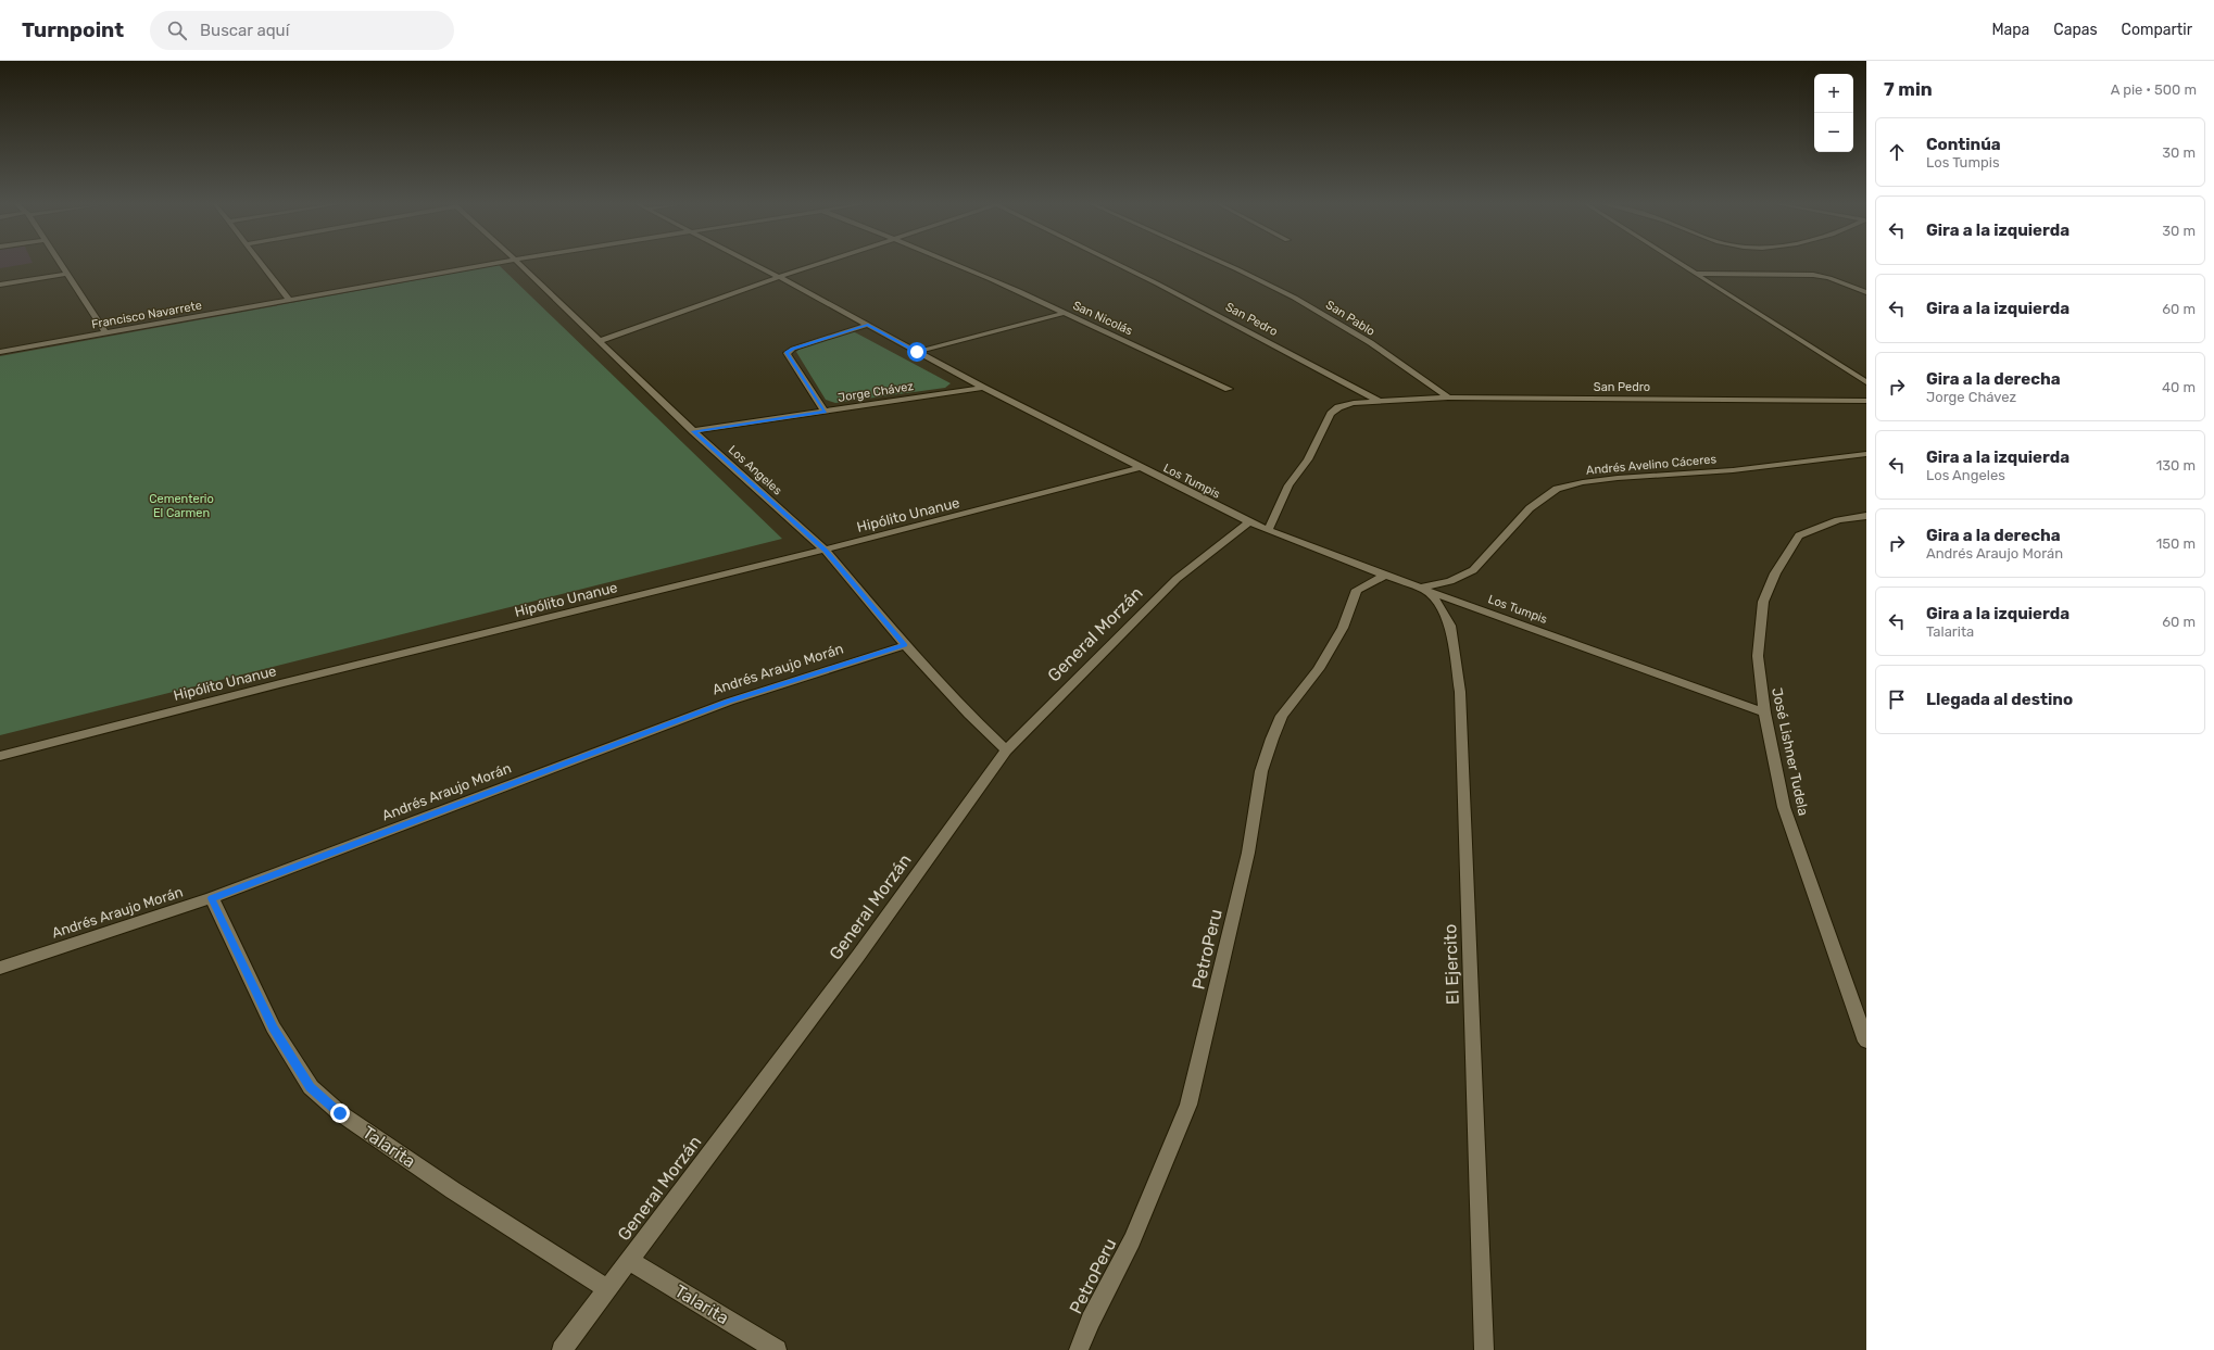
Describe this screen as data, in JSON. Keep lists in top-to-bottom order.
{
  "streets": {
    "street": [
      "Francisco Navarrete",
      "San Nicolás",
      "San Pablo",
      "San Pedro",
      "Jorge Chávez",
      "Andrés Avelino Cáceres",
      "Los Angeles",
      "Los Tumpis",
      "Hipólito Unanue",
      "General Morzán",
      "Andrés Araujo Morán",
      "José Lishner Tudela",
      "PetroPeru",
      "El Ejercito",
      "Talarita"
    ]
  },
  "crossings": [
    ["San Pablo", "San Pedro"],
    ["San Pedro", "Los Tumpis"],
    ["Jorge Chávez", "Los Angeles"],
    ["Jorge Chávez", "Los Tumpis"],
    ["Andrés Avelino Cáceres", "Los Tumpis"],
    ["Andrés Avelino Cáceres", "El Ejercito"],
    ["Los Angeles", "Hipólito Unanue"],
    ["Los Angeles", "General Morzán"],
    ["Los Angeles", "Andrés Araujo Morán"],
    ["Los Tumpis", "Hipólito Unanue"],
    ["Los Tumpis", "General Morzán"],
    ["Los Tumpis", "José Lishner Tudela"],
    ["Los Tumpis", "PetroPeru"],
    ["Los Tumpis", "El Ejercito"],
    ["General Morzán", "Talarita"],
    ["Andrés Araujo Morán", "Talarita"]
  ],
  "parks": ["Cementerio El Carmen"],
  "page": {
    "header": "Turnpoint",
    "search": "Buscar aquí",
    "nav": ["Mapa", "Capas", "Compartir"],
    "heading": ["7 min", "A pie · 500 m"],
    "map_buttons": ["+", "−"],
    "list": [
      ["Continúa", "Los Tumpis", "30 m"],
      ["Gira a la izquierda", "30 m"],
      ["Gira a la izquierda", "60 m"],
      ["Gira a la derecha", "Jorge Chávez", "40 m"],
      ["Gira a la izquierda", "Los Angeles", "130 m"],
      ["Gira a la derecha", "Andrés Araujo Morán", "150 m"],
      ["Gira a la izquierda", "Talarita", "60 m"],
      "Llegada al destino"
    ]
  }
}
